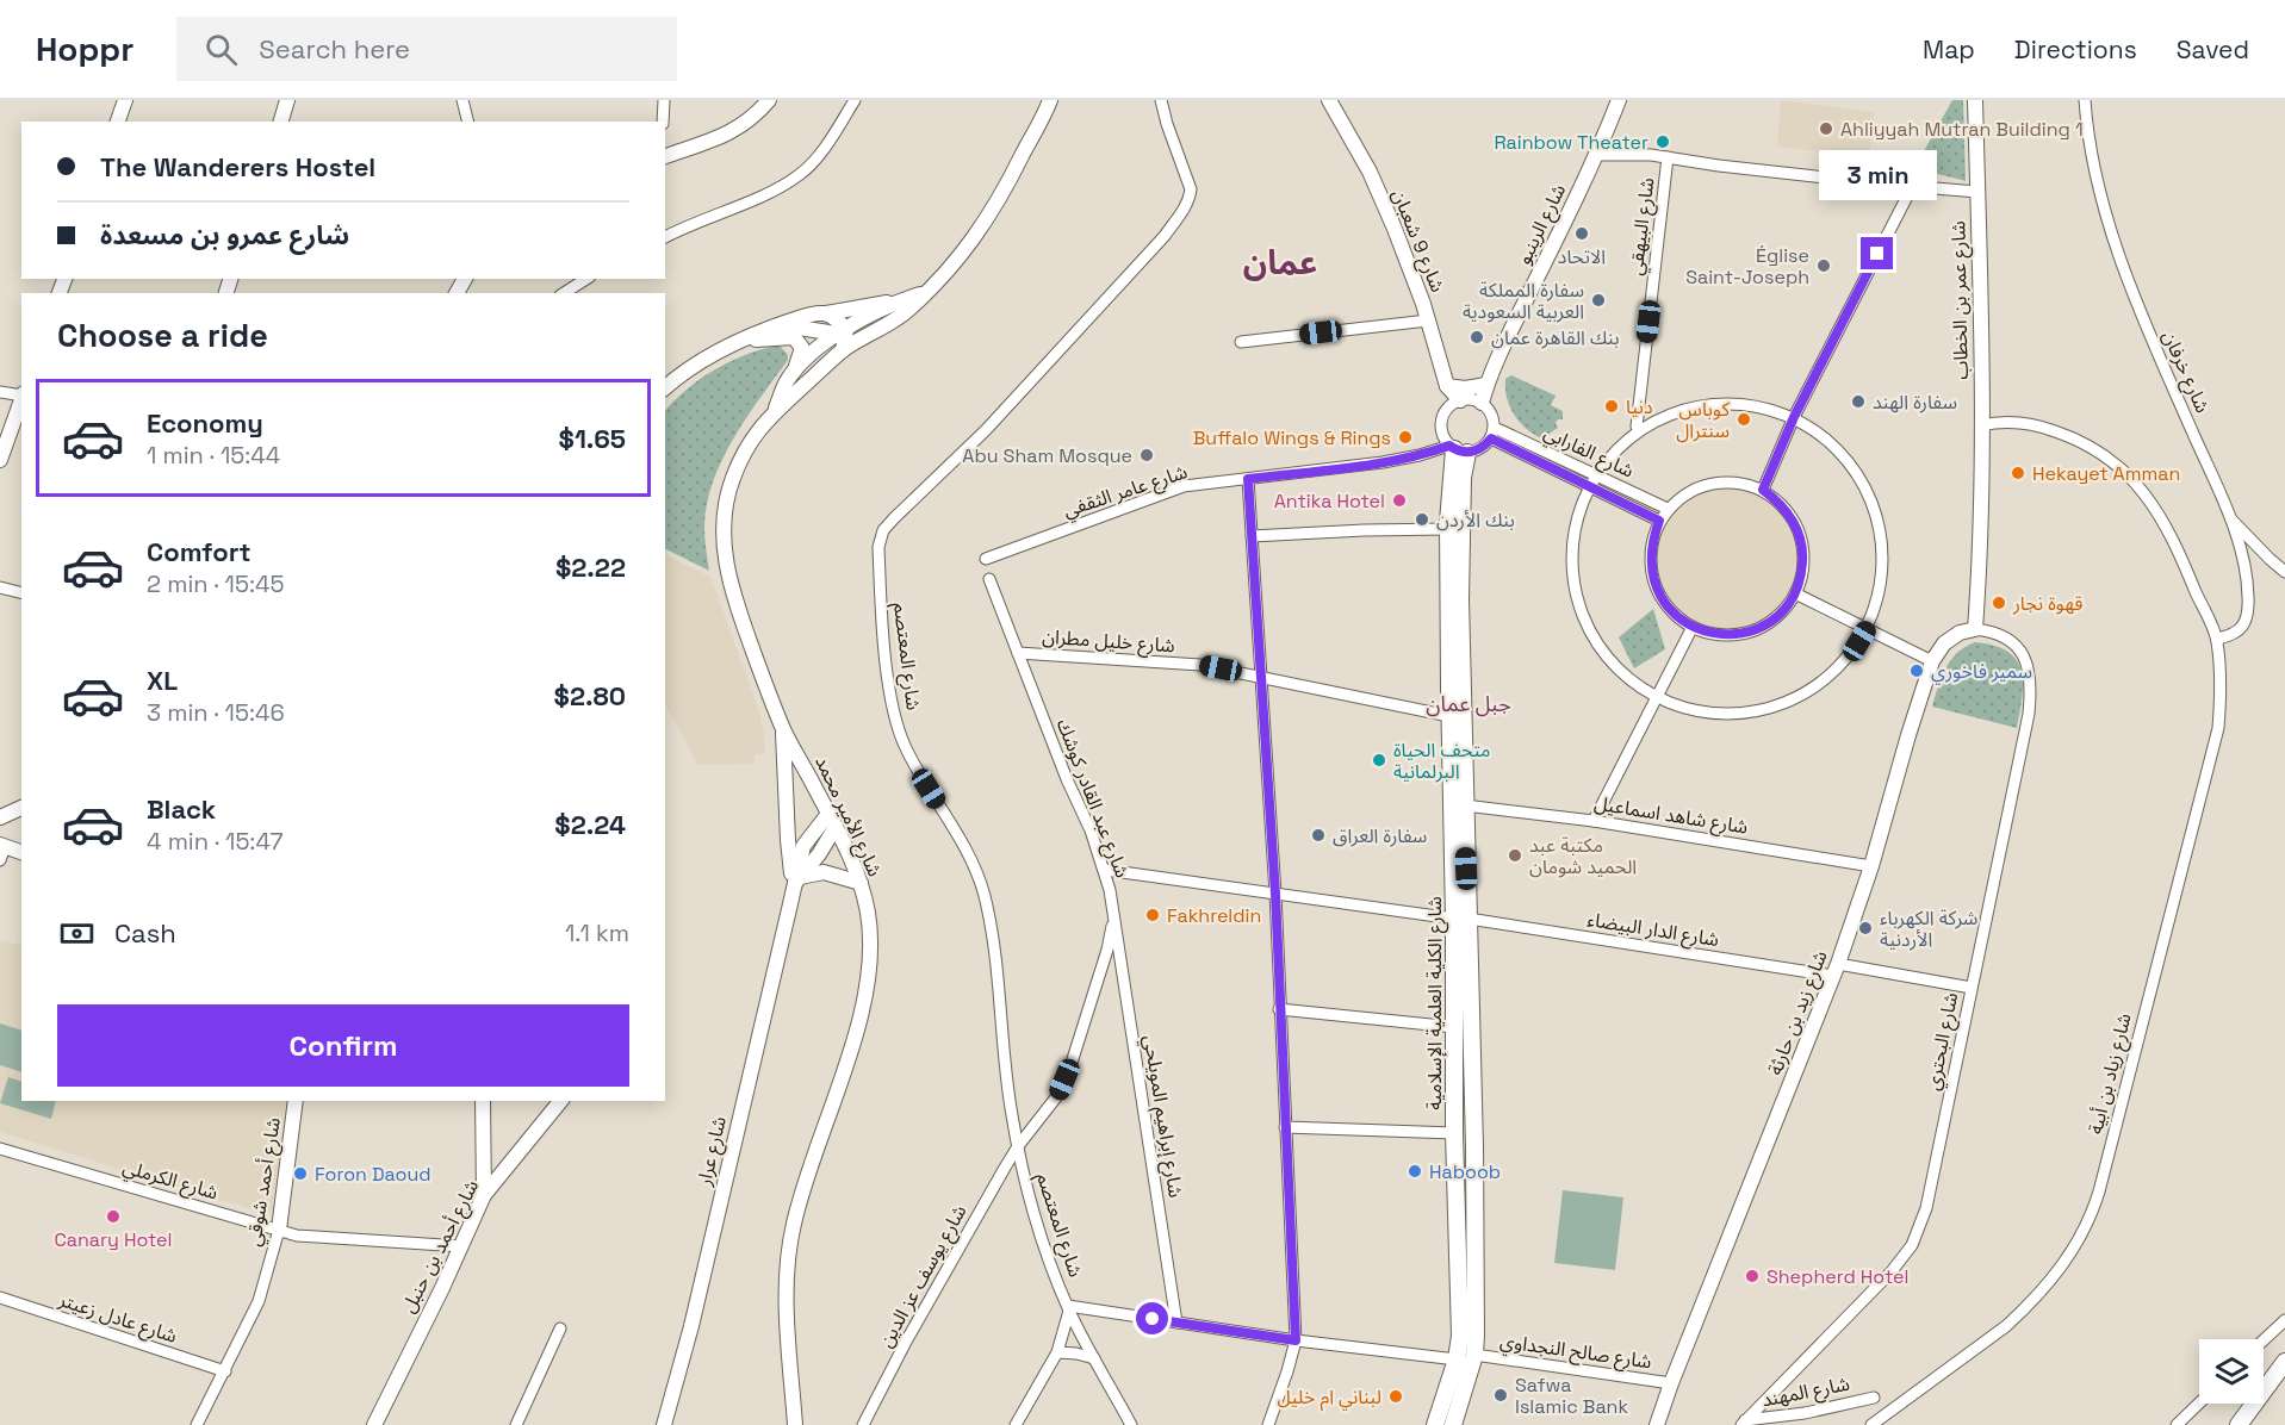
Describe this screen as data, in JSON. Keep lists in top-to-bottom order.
{
  "streets": {
    "main road": ["شارع الكلية العلمية الإسلامية"],
    "street": [
      "شارع الرينبو",
      "شارع البيهقي",
      "شارع 9 شعبان",
      "شارع عمر بن الخطاب",
      "شارع خرفان",
      "شارع الفارابي",
      "شارع عامر الثقفي",
      "شارع خليل مطران",
      "شارع المعتصم",
      "شارع عبد القادر كوشك",
      "شارع شاهد اسماعيل",
      "شارع الأمير محمد",
      "شارع الدار البيضاء",
      "شارع زيد بن حارثة",
      "شارع البحتري",
      "شارع زياد بن أبية",
      "شارع إبراهيم المويلحي",
      "شارع عرار",
      "شارع الكرملي",
      "شارع أحمد شوقي",
      "شارع أحمد بن حنبل",
      "شارع يوسف عز الدين",
      "شارع عادل زعيتر",
      "شارع صالح النجداوي",
      "شارع المهند"
    ]
  },
  "crossings": [
    ["شارع الرينبو", "شارع 9 شعبان"],
    ["شارع الرينبو", "شارع الفارابي"],
    ["شارع الرينبو", "شارع عامر الثقفي"],
    ["شارع الرينبو", "شارع الكلية العلمية الإسلامية"],
    ["شارع 9 شعبان", "شارع الفارابي"],
    ["شارع 9 شعبان", "شارع عامر الثقفي"],
    ["شارع 9 شعبان", "شارع الكلية العلمية الإسلامية"],
    ["شارع عمر بن الخطاب", "شارع زيد بن حارثة"],
    ["شارع عمر بن الخطاب", "شارع البحتري"],
    ["شارع عمر بن الخطاب", "شارع زياد بن أبية"],
    ["شارع خرفان", "شارع زياد بن أبية"],
    ["شارع الفارابي", "شارع عامر الثقفي"],
    ["شارع الفارابي", "شارع الكلية العلمية الإسلامية"],
    ["شارع عامر الثقفي", "شارع الكلية العلمية الإسلامية"],
    ["شارع خليل مطران", "شارع عبد القادر كوشك"],
    ["شارع خليل مطران", "شارع الكلية العلمية الإسلامية"],
    ["شارع المعتصم", "شارع عبد القادر كوشك"],
    ["شارع المعتصم", "شارع يوسف عز الدين"],
    ["شارع عبد القادر كوشك", "شارع الدار البيضاء"],
    ["شارع عبد القادر كوشك", "شارع إبراهيم المويلحي"],
    ["شارع عبد القادر كوشك", "شارع يوسف عز الدين"],
    ["شارع شاهد اسماعيل", "شارع الكلية العلمية الإسلامية"],
    ["شارع شاهد اسماعيل", "شارع زيد بن حارثة"],
    ["شارع الأمير محمد", "شارع عرار"],
    ["شارع الدار البيضاء", "شارع الكلية العلمية الإسلامية"],
    ["شارع الدار البيضاء", "شارع زيد بن حارثة"],
    ["شارع الدار البيضاء", "شارع البحتري"],
    ["شارع الكلية العلمية الإسلامية", "شارع صالح النجداوي"],
    ["شارع زيد بن حارثة", "شارع البحتري"],
    ["شارع زيد بن حارثة", "شارع صالح النجداوي"],
    ["شارع البحتري", "شارع المهند"],
    ["شارع الكرملي", "شارع أحمد شوقي"],
    ["شارع الكرملي", "شارع أحمد بن حنبل"],
    ["شارع أحمد شوقي", "شارع عادل زعيتر"]
  ],
  "districts": ["عمان", "جبل عمان"],
  "places": [
    "Ahliyyah Mutran Building 1",
    "Rainbow Theater",
    "الاتحاد",
    "Église Saint-Joseph",
    "سفارة المملكة العربية السعودية",
    "بنك القاهرة عمان",
    "سفارة الهند",
    "دنيا",
    "كوباس سنترال",
    "Buffalo Wings & Rings",
    "Abu Sham Mosque",
    "Hekayet Amman",
    "Antika Hotel",
    "بنك الأردن",
    "قهوة نجار",
    "سمير فاخوري",
    "متحف الحياة البرلمانية",
    "سفارة العراق",
    "مكتبة عبد الحميد شومان",
    "Fakhreldin",
    "شركة الكهرباء الأردنية",
    "Haboob",
    "Foron Daoud",
    "Canary Hotel",
    "Shepherd Hotel",
    "Safwa Islamic Bank",
    "لبناني ام خليل"
  ],
  "page": {
    "header": "Hoppr",
    "search": "Search here",
    "nav": ["Map", "Directions", "Saved"],
    "banner": ["The Wanderers Hostel", "شارع عمرو بن مسعدة"],
    "bubble": "3 min",
    "heading": "Choose a ride",
    "list": [
      {
        "name": "Economy",
        "note": "1 min · 15:44",
        "value": "$1.65"
      },
      {
        "name": "Comfort",
        "note": "2 min · 15:45",
        "value": "$2.22"
      },
      {
        "name": "XL",
        "note": "3 min · 15:46",
        "value": "$2.80"
      },
      {
        "name": "Black",
        "note": "4 min · 15:47",
        "value": "$2.24"
      }
    ],
    "pay": ["Cash", "1.1 km"],
    "buttons": "Confirm"
  }
}
